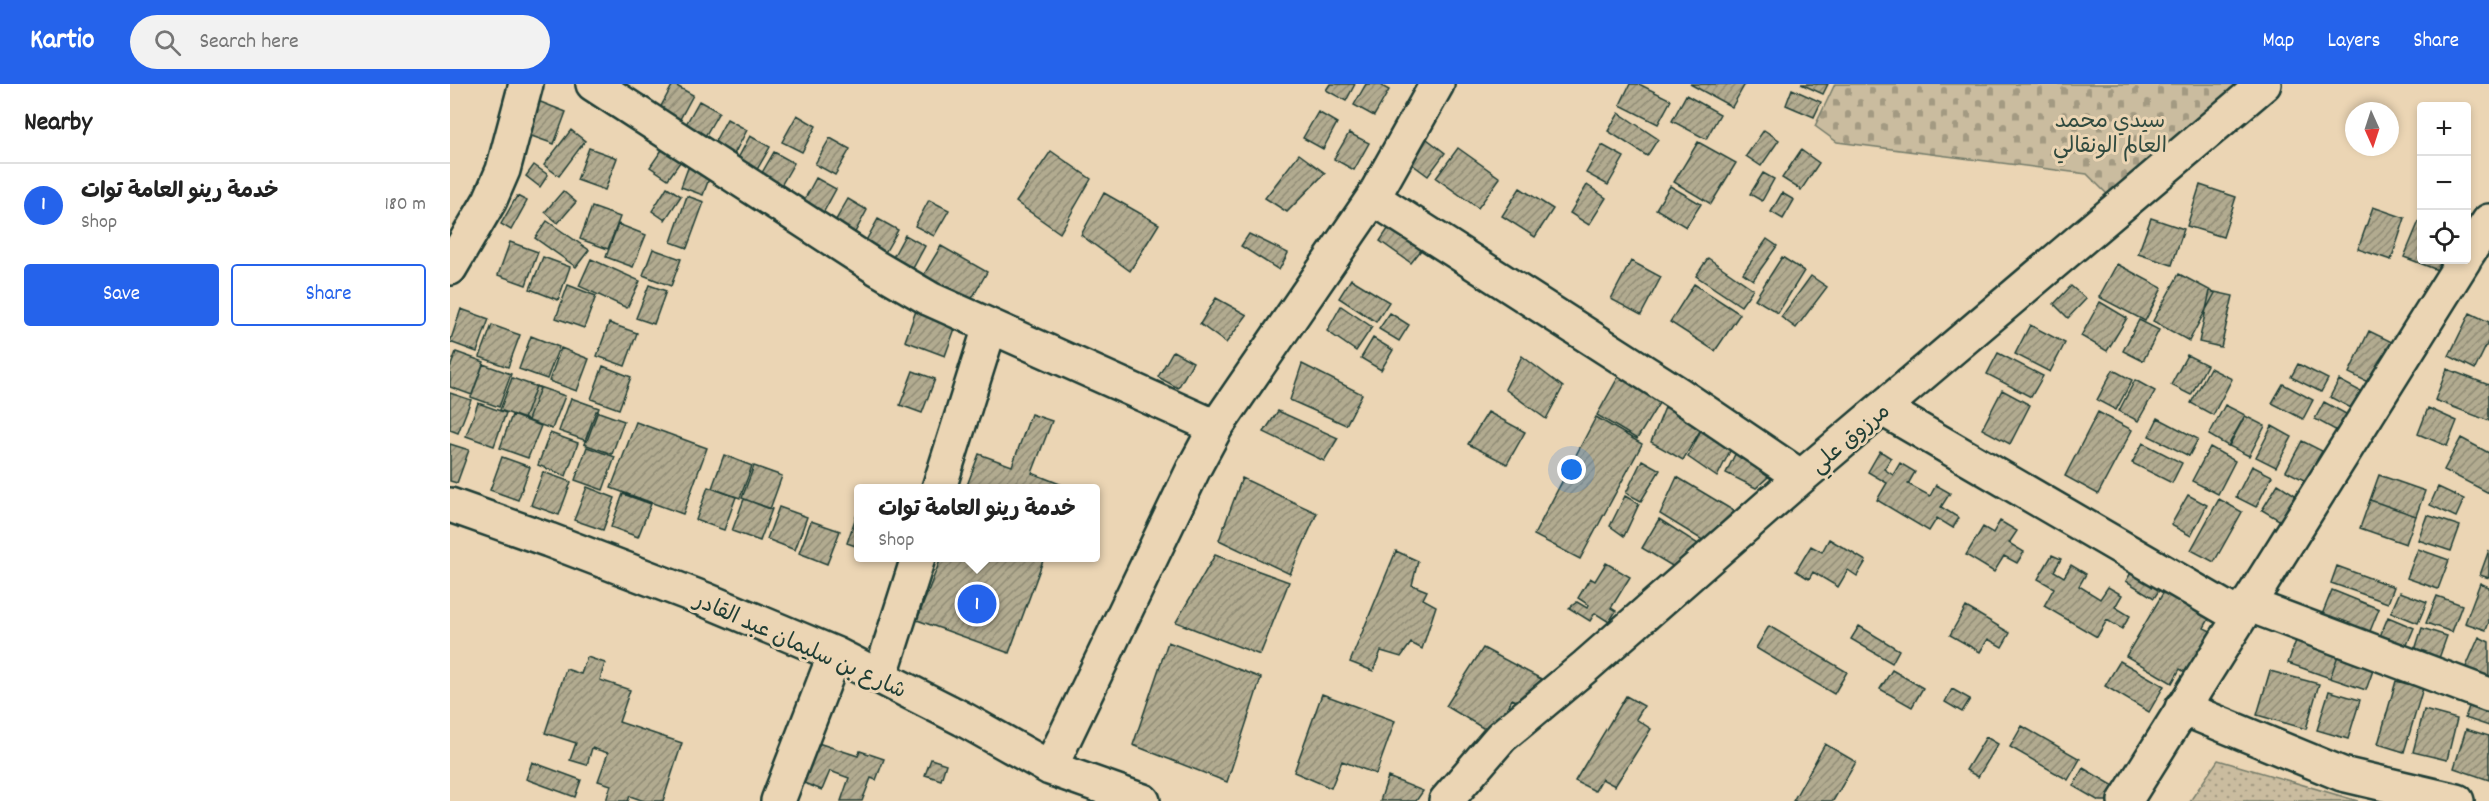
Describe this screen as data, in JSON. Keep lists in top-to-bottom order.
{
  "streets": {
    "street": ["مرزوق علي", "شارع بن سليمان عبد القادر"]
  },
  "parks": ["سيدي محمد العالم الونقالي"],
  "north": "bottom",
  "page": {
    "header": "Kartio",
    "search": "Search here",
    "nav": ["Map", "Layers", "Share"],
    "heading": "Nearby",
    "map_buttons": ["+", "−"],
    "list": [
      {
        "mark": "1",
        "name": "خدمة رينو العامة توات",
        "note": "Shop",
        "value": "180 m"
      }
    ],
    "buttons": ["Save", "Share"],
    "popup": ["خدمة رينو العامة توات", "Shop"],
    "pins": "1"
  }
}
